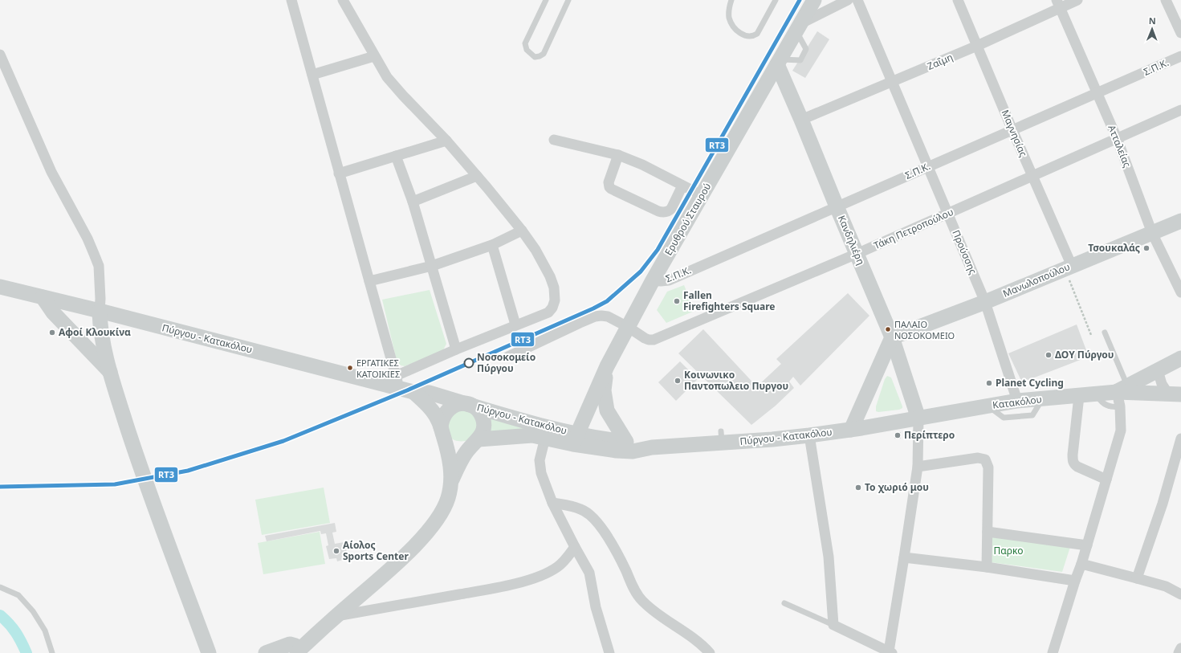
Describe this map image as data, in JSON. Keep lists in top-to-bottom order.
{
  "streets": {
    "main road": [
      "Ερυθρού Σταυρού",
      "Κανδηλιέρη",
      "Μανωλοπούλου",
      "Πύργου - Κατακόλου",
      "Κατακόλου"
    ],
    "street": [
      "Ζαΐμη",
      "Σ.Π.Κ.",
      "Μαγνησίας",
      "Ατταλείας",
      "Τάκη Πετροπούλου",
      "Προύσσης"
    ]
  },
  "crossings": [
    ["Ζαΐμη", "Μαγνησίας"],
    ["Ζαΐμη", "Ατταλείας"],
    ["Ζαΐμη", "Κανδηλιέρη"],
    ["Ζαΐμη", "Προύσσης"],
    ["Σ.Π.Κ.", "Μαγνησίας"],
    ["Σ.Π.Κ.", "Ατταλείας"],
    ["Σ.Π.Κ.", "Ερυθρού Σταυρού"],
    ["Σ.Π.Κ.", "Κανδηλιέρη"],
    ["Σ.Π.Κ.", "Προύσσης"],
    ["Μαγνησίας", "Τάκη Πετροπούλου"],
    ["Μαγνησίας", "Μανωλοπούλου"],
    ["Ατταλείας", "Τάκη Πετροπούλου"],
    ["Ατταλείας", "Μανωλοπούλου"],
    ["Ερυθρού Σταυρού", "Τάκη Πετροπούλου"],
    ["Ερυθρού Σταυρού", "Κανδηλιέρη"],
    ["Ερυθρού Σταυρού", "Πύργου - Κατακόλου"],
    ["Τάκη Πετροπούλου", "Κανδηλιέρη"],
    ["Τάκη Πετροπούλου", "Προύσσης"],
    ["Κανδηλιέρη", "Μανωλοπούλου"],
    ["Κανδηλιέρη", "Πύργου - Κατακόλου"],
    ["Κανδηλιέρη", "Κατακόλου"],
    ["Προύσσης", "Μανωλοπούλου"],
    ["Προύσσης", "Κατακόλου"],
    ["Πύργου - Κατακόλου", "Κατακόλου"]
  ],
  "parks": ["Παρκο"],
  "places": [
    "Τσουκαλάς",
    "Fallen Firefighters Square",
    "ΠΑΛΑΙΟ ΝΟΣΟΚΟΜΕΙΟ",
    "Αφοί Κλουκίνα",
    "ΔΟΥ Πύργου",
    "Νοσοκομείο Πύργου",
    "ΕΡΓΑΤΙΚΕΣ ΚΑΤΟΙΚΙΕΣ",
    "Κοινωνικο Παντοπωλειο Πυργου",
    "Planet Cycling",
    "Περίπτερο",
    "Το χωριό μου",
    "Αίολος Sports Center"
  ],
  "lines": ["transit line RT3"],
  "north": "top"
}
